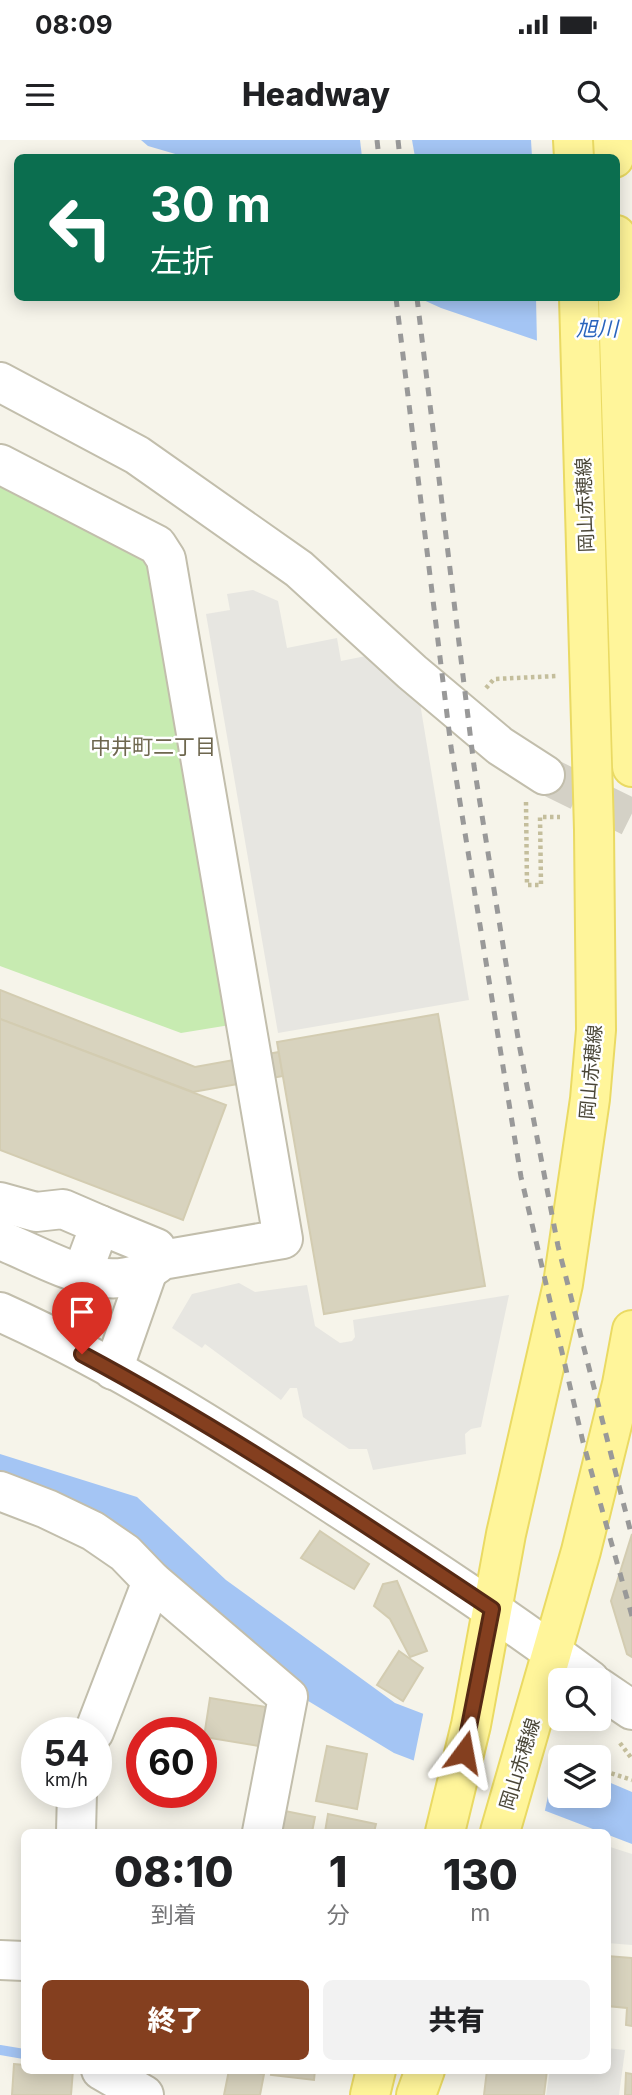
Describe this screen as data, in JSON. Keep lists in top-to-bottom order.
{
  "streets": {
    "main road": ["岡山赤穂線"]
  },
  "districts": ["中井町二丁目"],
  "water": ["旭川"],
  "page": {
    "status": "08:09",
    "header": "Headway",
    "turn": ["30 m", "左折"],
    "speed": "54 km/h",
    "limit": "60",
    "eta": [
      "08:10",
      "到着",
      "1",
      "分",
      "130",
      "m"
    ],
    "buttons": ["終了", "共有"]
  }
}
